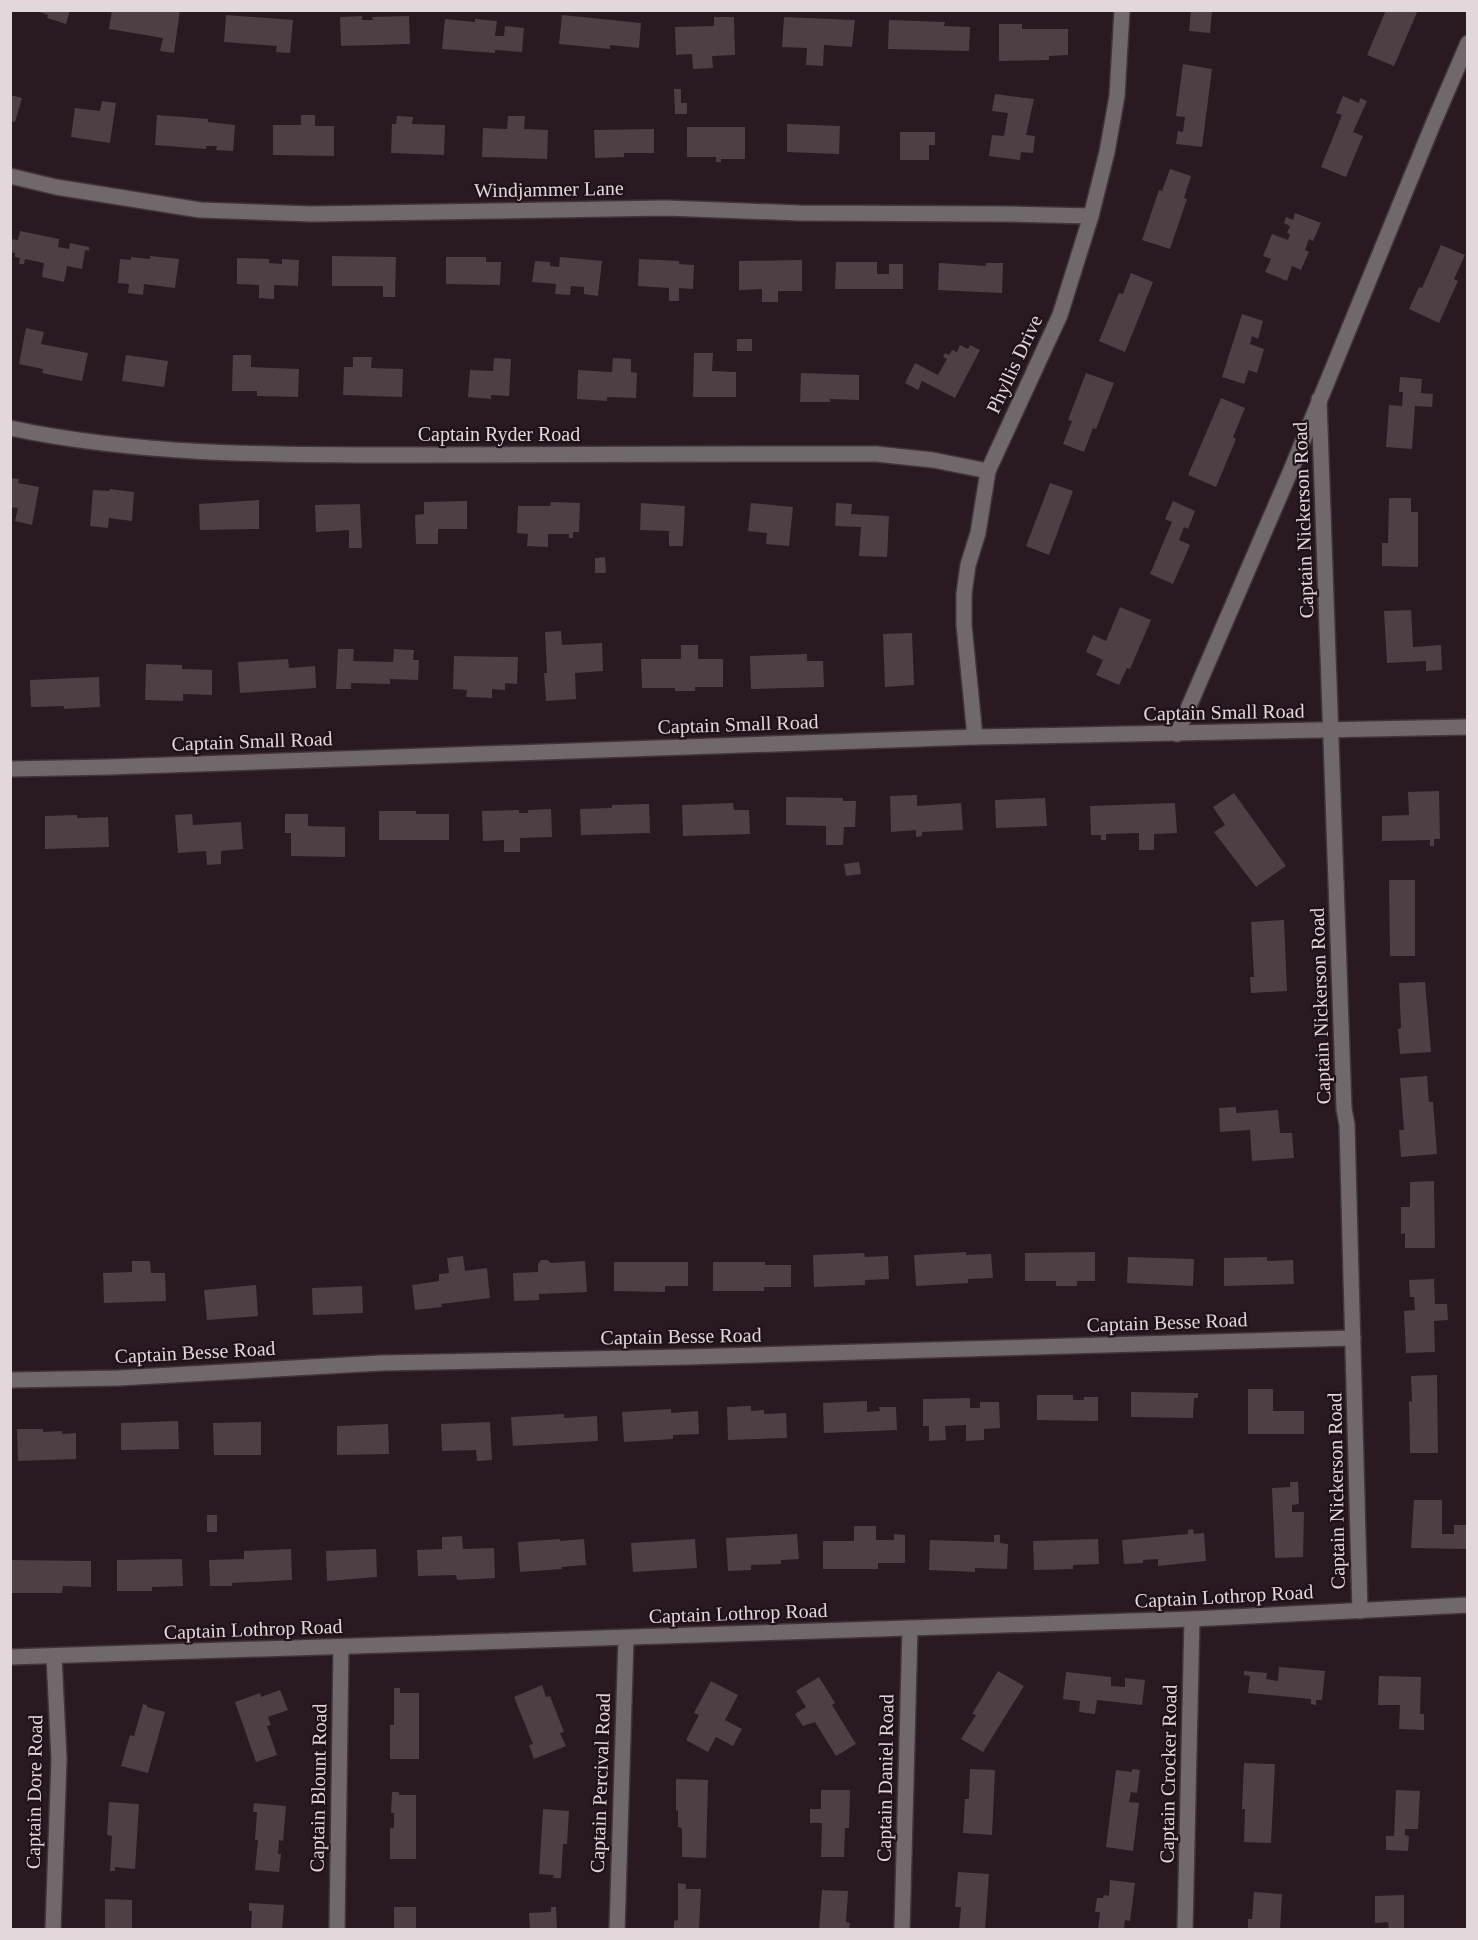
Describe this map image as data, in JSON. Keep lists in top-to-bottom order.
{
  "streets": {
    "street": [
      "Windjammer Lane",
      "Phyllis Drive",
      "Captain Ryder Road",
      "Captain Nickerson Road",
      "Captain Small Road",
      "Captain Besse Road",
      "Captain Lothrop Road",
      "Captain Crocker Road",
      "Captain Daniel Road",
      "Captain Percival Road",
      "Captain Blount Road",
      "Captain Dore Road"
    ]
  },
  "crossings": [
    ["Windjammer Lane", "Phyllis Drive"],
    ["Phyllis Drive", "Captain Ryder Road"],
    ["Phyllis Drive", "Captain Small Road"],
    ["Captain Nickerson Road", "Captain Small Road"],
    ["Captain Nickerson Road", "Captain Besse Road"],
    ["Captain Nickerson Road", "Captain Lothrop Road"],
    ["Captain Lothrop Road", "Captain Crocker Road"],
    ["Captain Lothrop Road", "Captain Daniel Road"],
    ["Captain Lothrop Road", "Captain Percival Road"],
    ["Captain Lothrop Road", "Captain Blount Road"],
    ["Captain Lothrop Road", "Captain Dore Road"]
  ]
}
